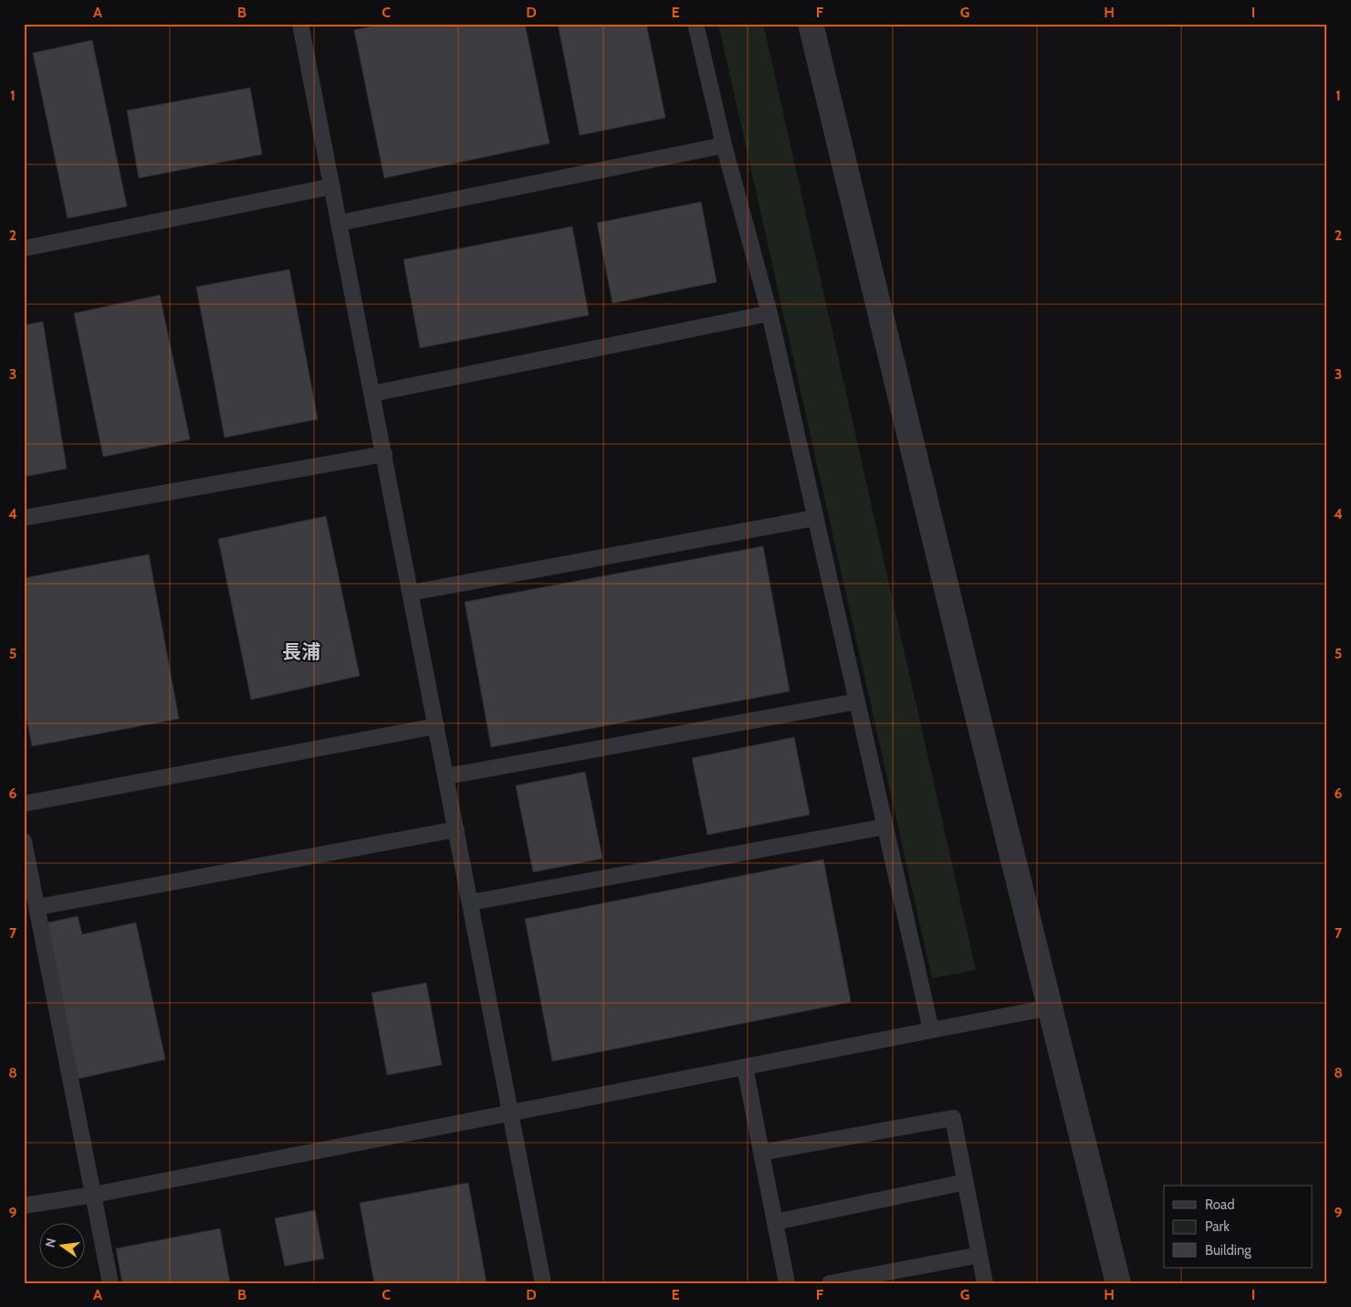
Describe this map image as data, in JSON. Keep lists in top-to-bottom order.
{
  "districts": ["長浦"],
  "legend": ["Road", "Park", "Building"],
  "north": "left",
  "grid": {
    "columns": [
      "A",
      "B",
      "C",
      "D",
      "E",
      "F",
      "G",
      "H",
      "I"
    ],
    "rows": [
      "1",
      "2",
      "3",
      "4",
      "5",
      "6",
      "7",
      "8",
      "9"
    ]
  }
}
